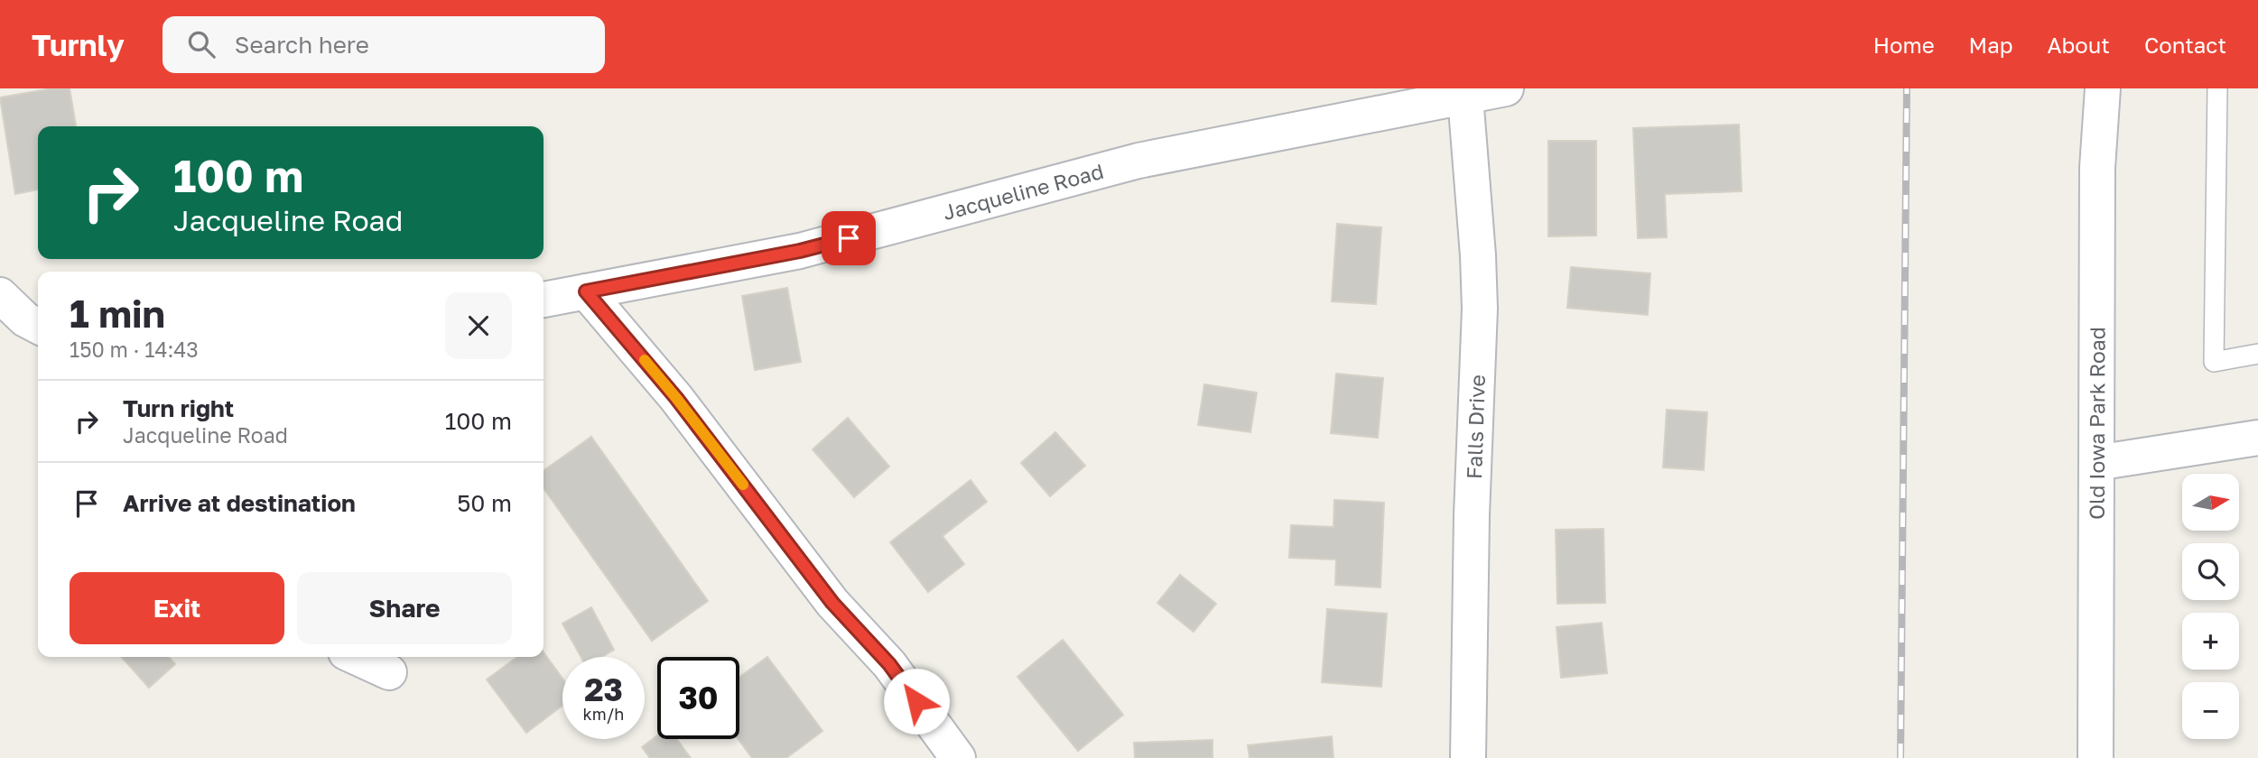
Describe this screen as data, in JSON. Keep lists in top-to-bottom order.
{
  "streets": {
    "street": ["Jacqueline Road", "Old Iowa Park Road", "Falls Drive"]
  },
  "crossings": [
    ["Jacqueline Road", "Falls Drive"]
  ],
  "north": "right",
  "page": {
    "header": "Turnly",
    "search": "Search here",
    "nav": [
      "Home",
      "Map",
      "About",
      "Contact"
    ],
    "turn": ["100 m", "Jacqueline Road"],
    "heading": ["1 min", "150 m · 14:43"],
    "list": [
      {
        "name": "Turn right",
        "note": "Jacqueline Road",
        "value": "100 m"
      },
      {
        "name": "Arrive at destination",
        "value": "50 m"
      }
    ],
    "map_buttons": ["+", "−"],
    "buttons": ["Exit", "Share"],
    "speed": "23 km/h",
    "limit": "30"
  }
}
